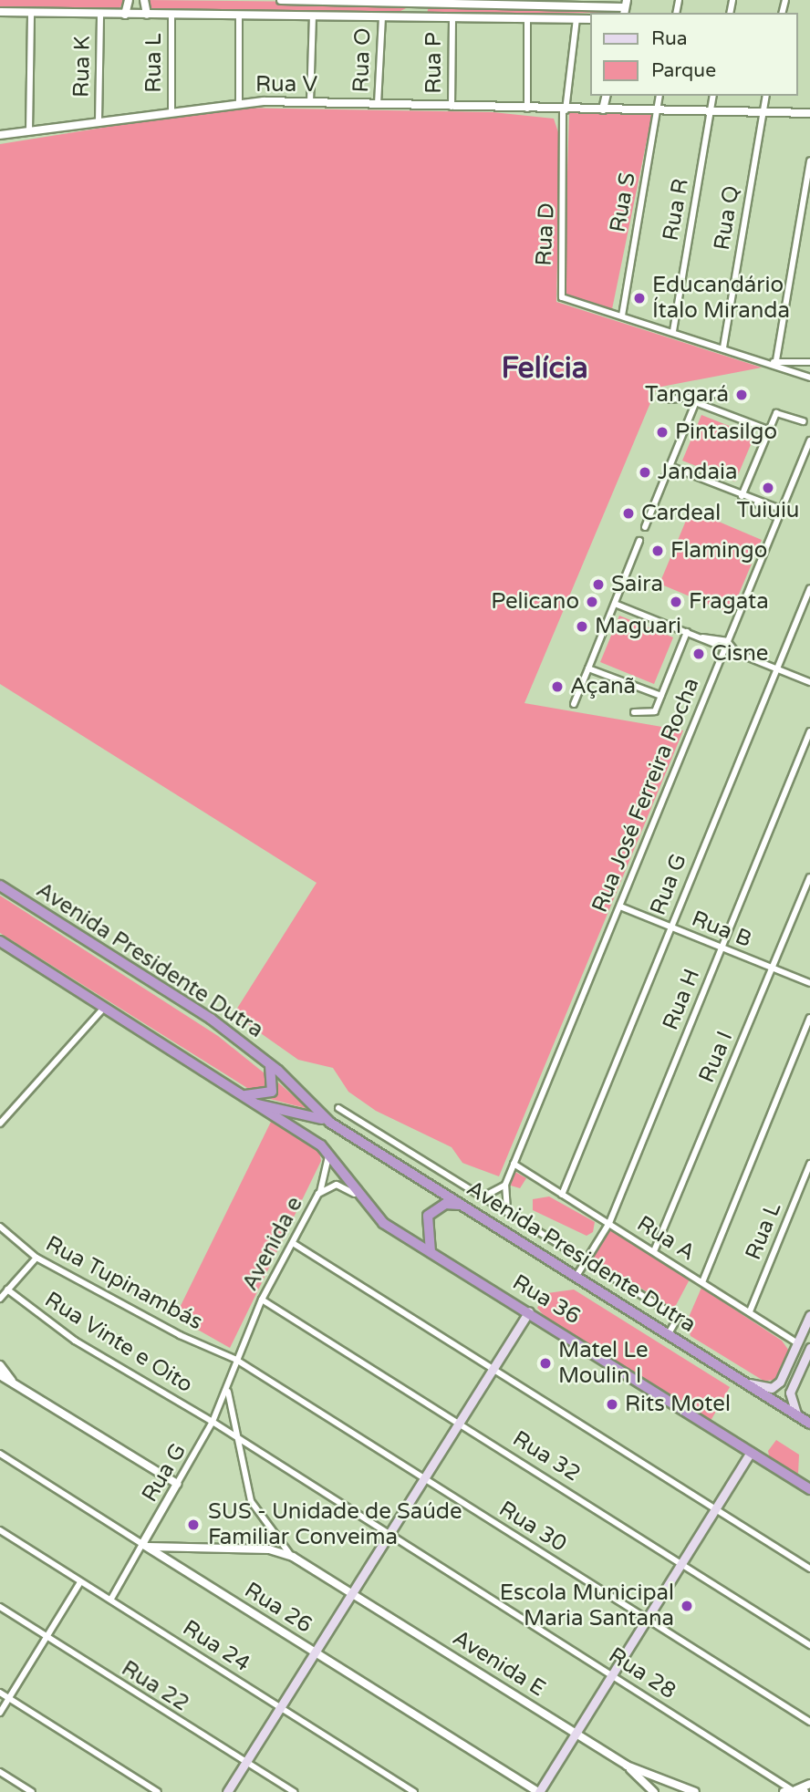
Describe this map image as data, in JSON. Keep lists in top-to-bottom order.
{
  "streets": {
    "highway": ["Avenida Presidente Dutra", "Rua 36"],
    "street": [
      "Rua O",
      "Rua L",
      "Rua P",
      "Rua K",
      "Rua V",
      "Rua S",
      "Rua R",
      "Rua Q",
      "Rua D",
      "Rua José Ferreira Rocha",
      "Rua G",
      "Rua B",
      "Rua H",
      "Rua I",
      "Rua A",
      "Avenida e",
      "Rua Tupinambás",
      "Rua Vinte e Oito",
      "Rua 32",
      "Rua 30",
      "Rua 26",
      "Rua 24",
      "Avenida E",
      "Rua 28",
      "Rua 22"
    ]
  },
  "crossings": [
    ["Rua O", "Rua V"],
    ["Rua L", "Rua V"],
    ["Rua L", "Rua A"],
    ["Rua P", "Rua V"],
    ["Rua K", "Rua V"],
    ["Rua V", "Rua S"],
    ["Rua V", "Rua R"],
    ["Rua V", "Rua Q"],
    ["Rua V", "Rua D"],
    ["Rua S", "Rua D"],
    ["Rua R", "Rua D"],
    ["Rua Q", "Rua D"],
    ["Rua José Ferreira Rocha", "Rua B"],
    ["Rua José Ferreira Rocha", "Rua A"],
    ["Rua G", "Rua B"],
    ["Rua G", "Rua A"],
    ["Rua G", "Avenida e"],
    ["Rua G", "Rua Tupinambás"],
    ["Rua G", "Rua Vinte e Oito"],
    ["Rua G", "Rua 30"],
    ["Rua G", "Rua 26"],
    ["Rua G", "Rua 24"],
    ["Rua G", "Avenida E"],
    ["Rua G", "Rua 28"],
    ["Rua B", "Rua H"],
    ["Rua B", "Rua I"],
    ["Avenida Presidente Dutra", "Rua H"],
    ["Rua H", "Rua A"],
    ["Rua I", "Rua A"],
    ["Avenida e", "Rua Tupinambás"],
    ["Avenida e", "Rua 36"],
    ["Avenida e", "Rua 32"],
    ["Avenida e", "Rua 30"],
    ["Rua Tupinambás", "Rua 30"],
    ["Rua Vinte e Oito", "Rua 28"],
    ["Rua 26", "Avenida E"]
  ],
  "districts": ["Felícia"],
  "places": [
    "Educandário Ítalo Miranda",
    "Tangará",
    "Pintasilgo",
    "Jandaia",
    "Tuiuiu",
    "Cardeal",
    "Flamingo",
    "Saira",
    "Pelicano",
    "Fragata",
    "Maguari",
    "Cisne",
    "Açanã",
    "Matel Le Moulin I",
    "Rits Motel",
    "SUS - Unidade de Saúde Familiar Conveima",
    "Escola Municipal Maria Santana"
  ],
  "legend": ["Rua", "Parque"]
}
